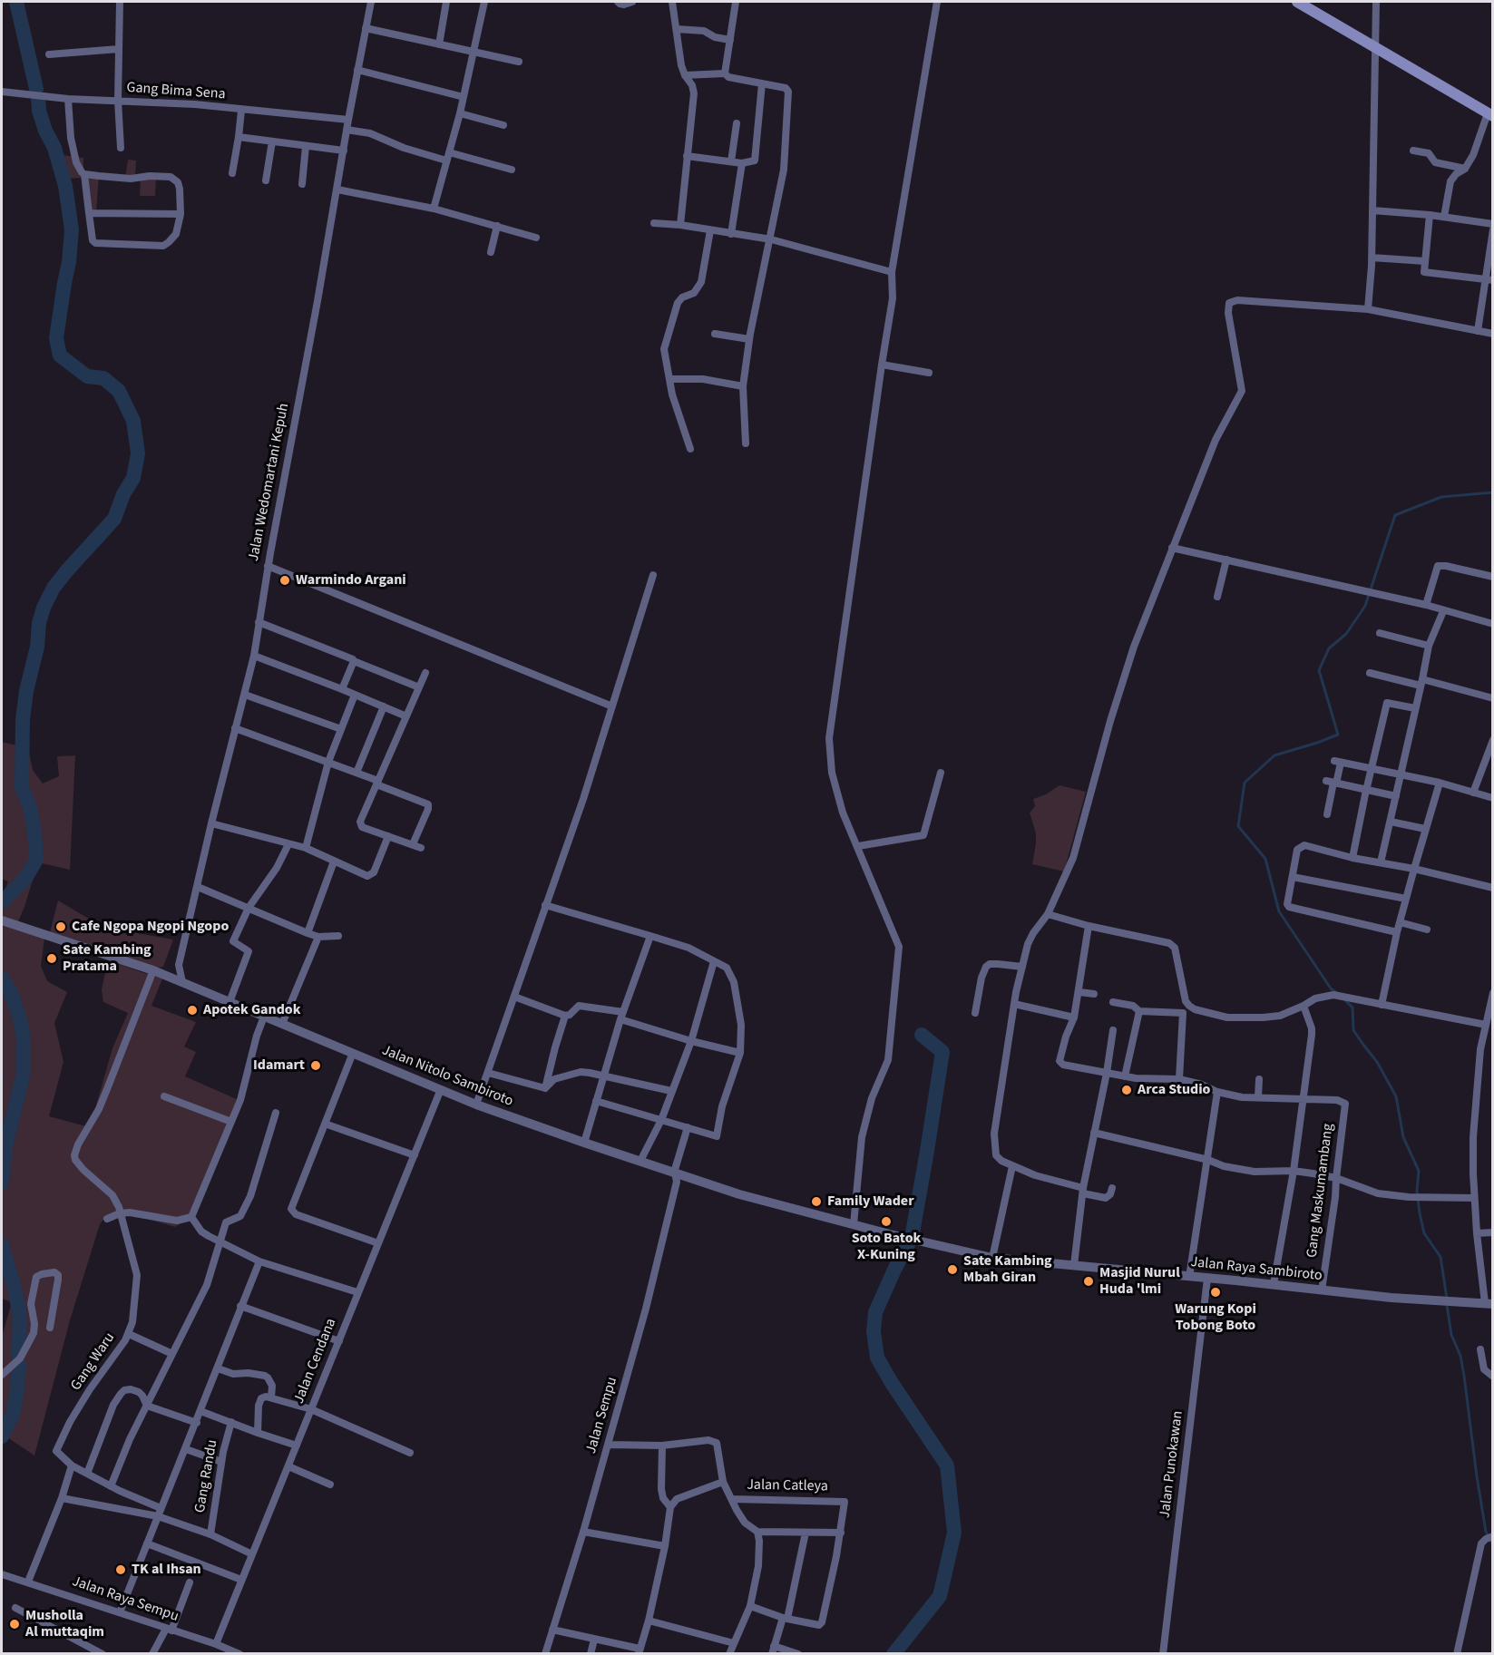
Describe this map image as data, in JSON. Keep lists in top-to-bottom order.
{
  "streets": {
    "street": [
      "Gang Bima Sena",
      "Jalan Wedomartani Kepuh",
      "Jalan Nitolo Sambiroto",
      "Gang Maskumambang",
      "Jalan Raya Sambiroto",
      "Jalan Cendana",
      "Gang Waru",
      "Jalan Sempu",
      "Jalan Punokawan",
      "Gang Randu",
      "Jalan Catleya",
      "Jalan Raya Sempu"
    ]
  },
  "crossings": [
    ["Gang Bima Sena", "Jalan Wedomartani Kepuh"],
    ["Jalan Wedomartani Kepuh", "Jalan Nitolo Sambiroto"],
    ["Jalan Nitolo Sambiroto", "Jalan Raya Sambiroto"],
    ["Jalan Nitolo Sambiroto", "Jalan Cendana"],
    ["Jalan Nitolo Sambiroto", "Gang Waru"],
    ["Jalan Nitolo Sambiroto", "Jalan Sempu"],
    ["Gang Maskumambang", "Jalan Raya Sambiroto"],
    ["Jalan Raya Sambiroto", "Jalan Punokawan"],
    ["Jalan Cendana", "Jalan Raya Sempu"]
  ],
  "places": [
    "Warmindo Argani",
    "Cafe Ngopa Ngopi Ngopo",
    "Sate Kambing Pratama",
    "Apotek Gandok",
    "Idamart",
    "Arca Studio",
    "Family Wader",
    "Soto Batok X-Kuning",
    "Sate Kambing Mbah Giran",
    "Masjid Nurul Huda 'lmi",
    "Warung Kopi Tobong Boto",
    "TK al Ihsan",
    "Musholla Al muttaqim"
  ]
}
